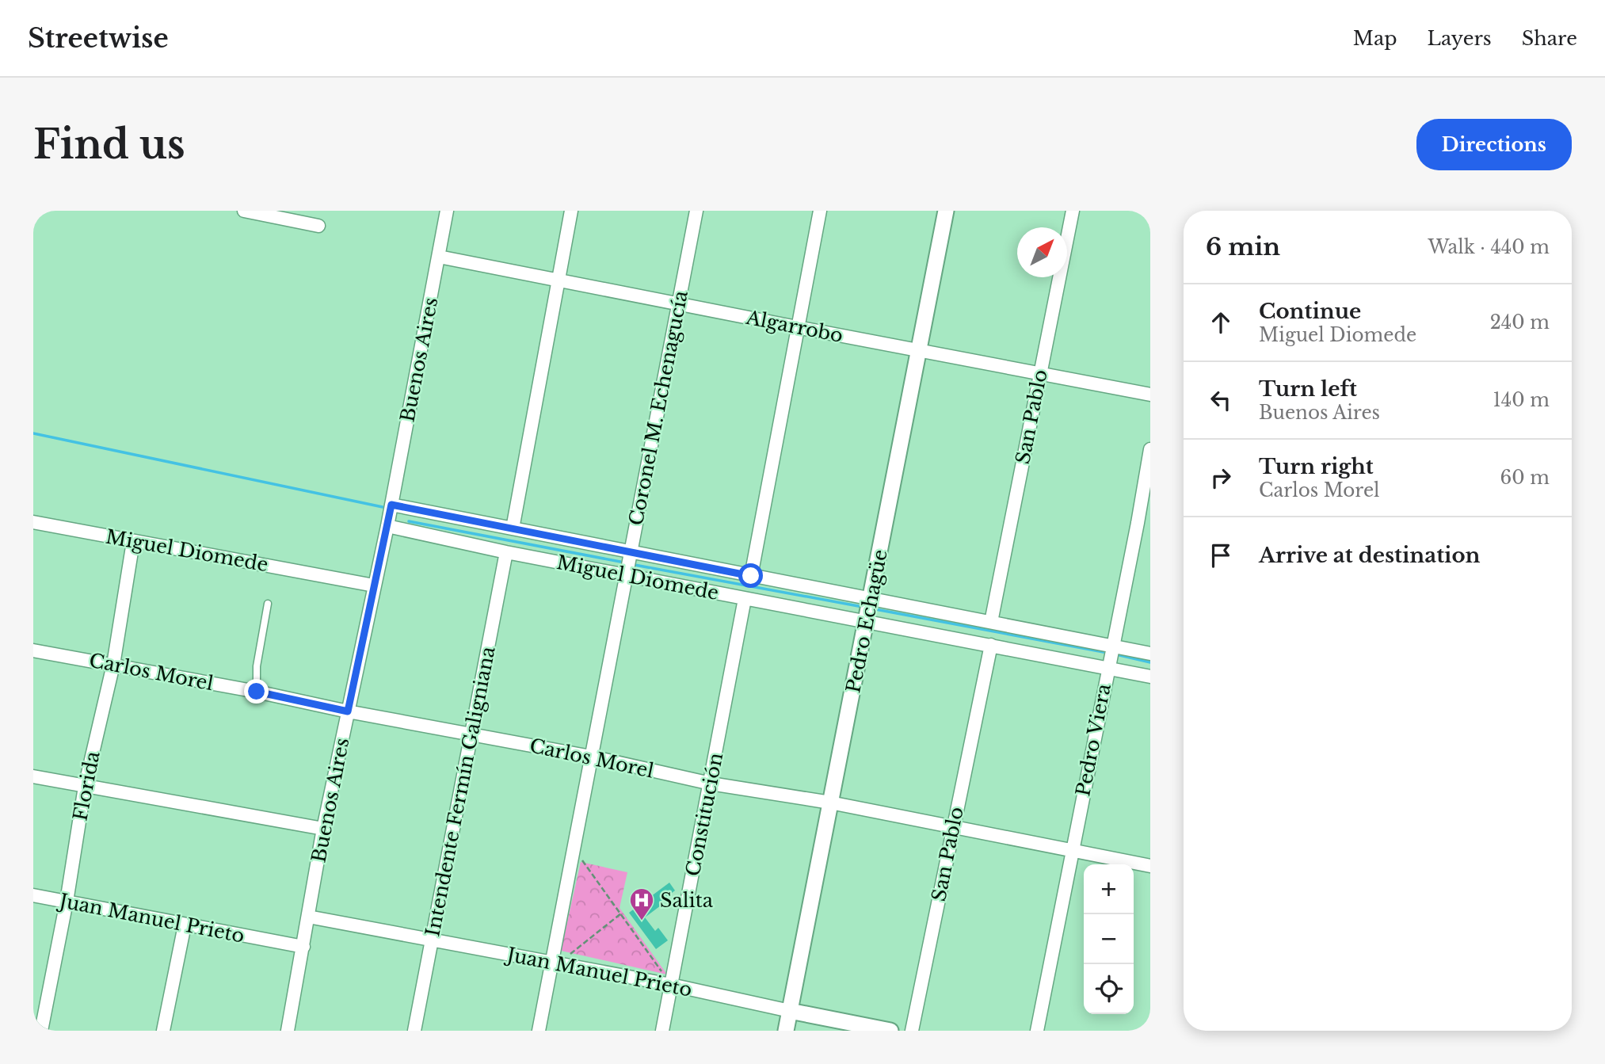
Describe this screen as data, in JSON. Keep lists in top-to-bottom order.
{
  "streets": {
    "street": [
      "Algarrobo",
      "Buenos Aires",
      "Coronel M. Echenagucía",
      "San Pablo",
      "Miguel Diomede",
      "Pedro Echagüe",
      "Carlos Morel",
      "Pedro Viera",
      "Florida",
      "Intendente Fermín Galigniana",
      "Constitución",
      "Juan Manuel Prieto"
    ]
  },
  "crossings": [
    ["Algarrobo", "Buenos Aires"],
    ["Algarrobo", "Coronel M. Echenagucía"],
    ["Algarrobo", "San Pablo"],
    ["Algarrobo", "Pedro Echagüe"],
    ["Buenos Aires", "Miguel Diomede"],
    ["Buenos Aires", "Carlos Morel"],
    ["Buenos Aires", "Juan Manuel Prieto"],
    ["Coronel M. Echenagucía", "Miguel Diomede"],
    ["Coronel M. Echenagucía", "Carlos Morel"],
    ["Coronel M. Echenagucía", "Juan Manuel Prieto"],
    ["San Pablo", "Miguel Diomede"],
    ["San Pablo", "Carlos Morel"],
    ["Miguel Diomede", "Pedro Echagüe"],
    ["Miguel Diomede", "Pedro Viera"],
    ["Miguel Diomede", "Florida"],
    ["Miguel Diomede", "Intendente Fermín Galigniana"],
    ["Miguel Diomede", "Constitución"],
    ["Pedro Echagüe", "Carlos Morel"],
    ["Pedro Echagüe", "Juan Manuel Prieto"],
    ["Carlos Morel", "Pedro Viera"],
    ["Carlos Morel", "Florida"],
    ["Carlos Morel", "Intendente Fermín Galigniana"],
    ["Carlos Morel", "Constitución"],
    ["Florida", "Juan Manuel Prieto"],
    ["Intendente Fermín Galigniana", "Juan Manuel Prieto"],
    ["Constitución", "Juan Manuel Prieto"]
  ],
  "places": {
    "hospital": ["Salita"]
  },
  "north": "top right",
  "page": {
    "header": "Streetwise",
    "nav": ["Map", "Layers", "Share"],
    "buttons": "Directions",
    "title": "Find us",
    "heading": ["6 min", "Walk · 440 m"],
    "list": [
      ["Continue", "Miguel Diomede", "240 m"],
      ["Turn left", "Buenos Aires", "140 m"],
      ["Turn right", "Carlos Morel", "60 m"],
      "Arrive at destination"
    ],
    "map_buttons": ["+", "−"]
  }
}
